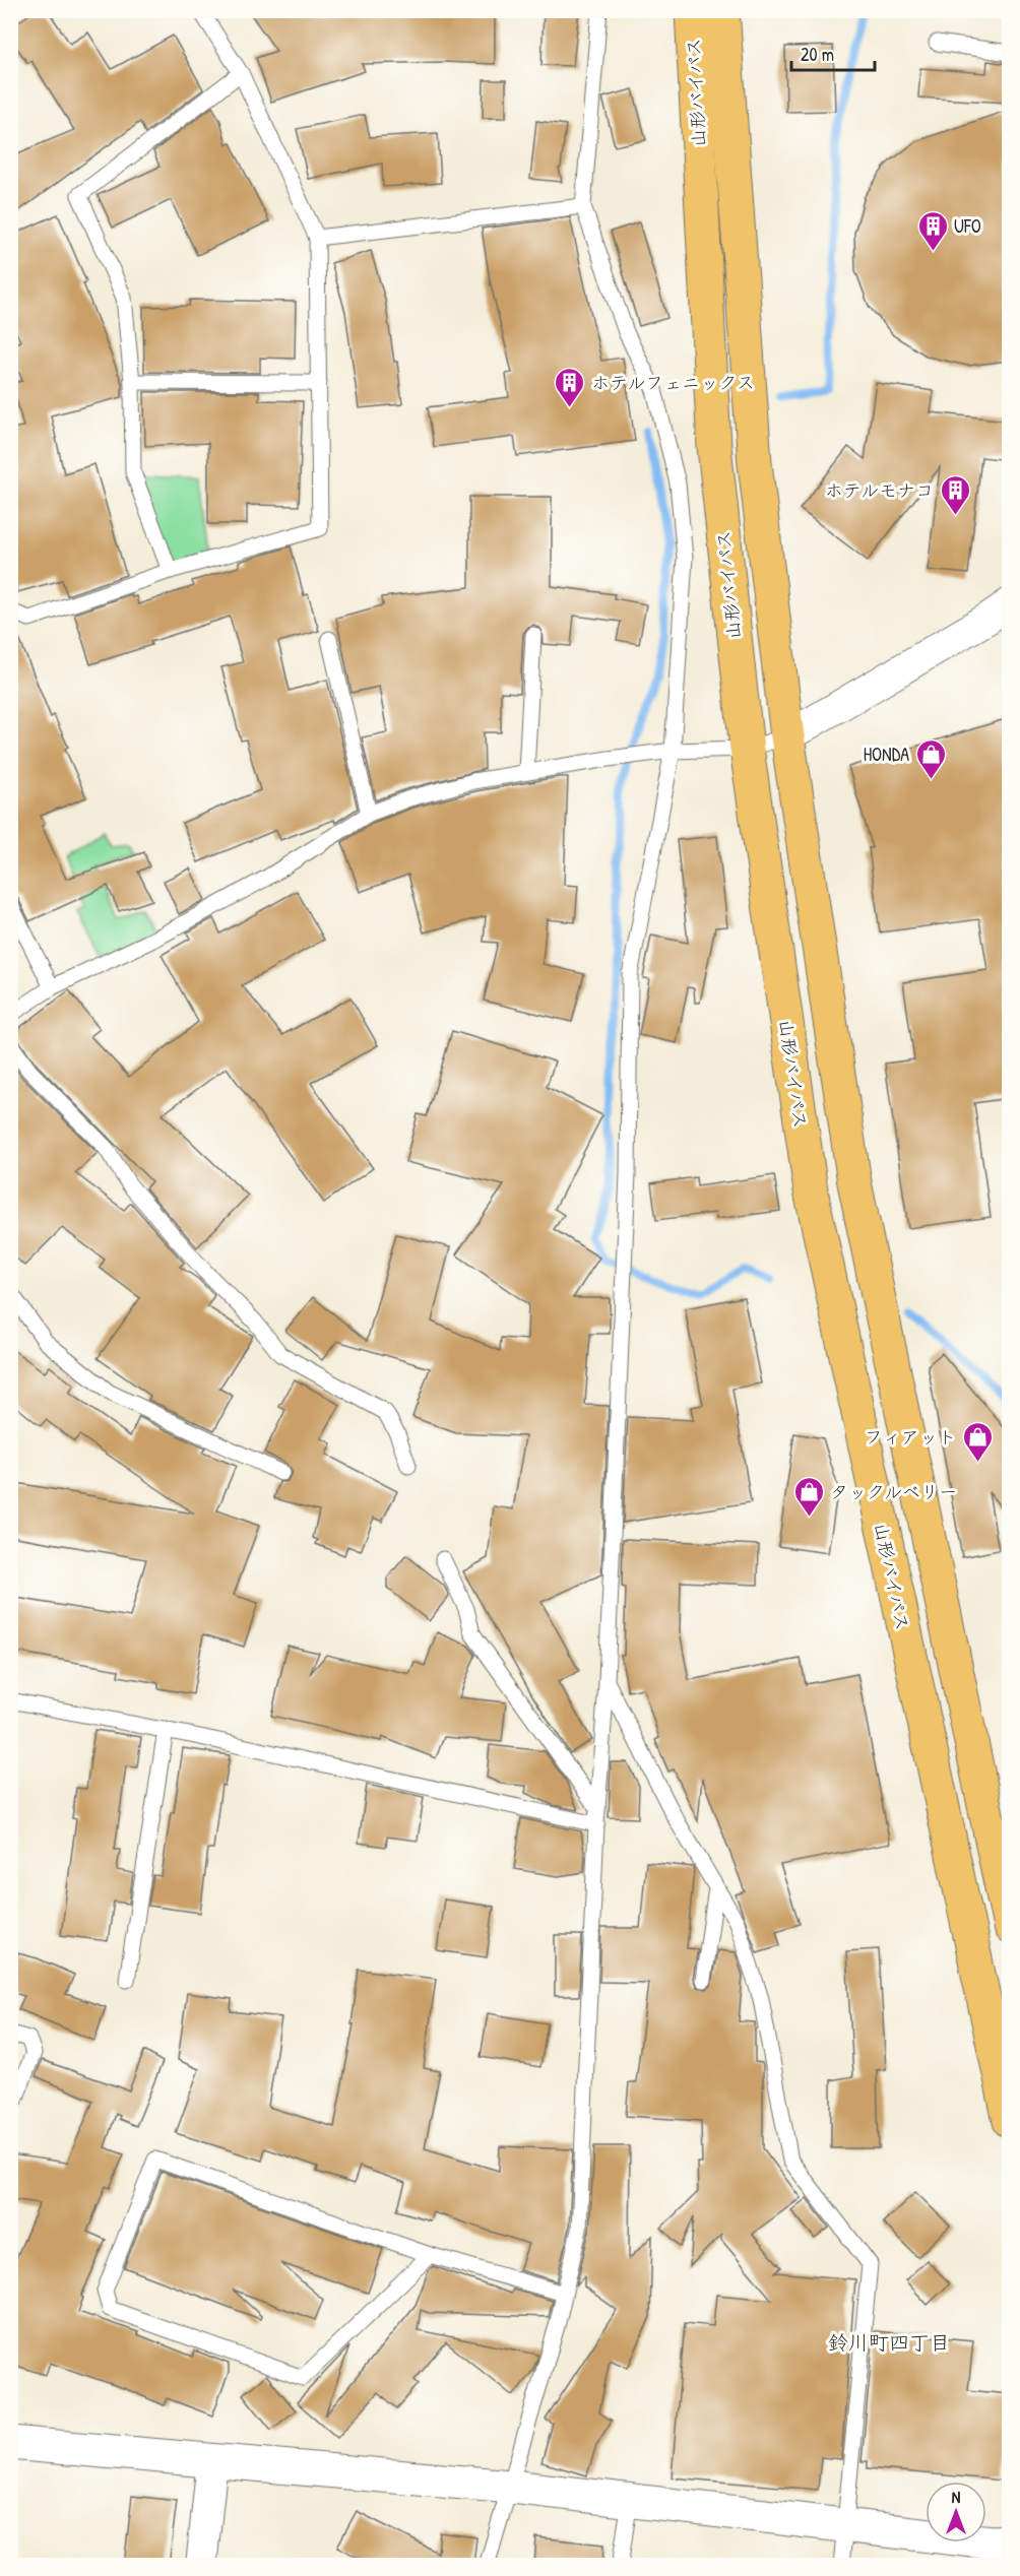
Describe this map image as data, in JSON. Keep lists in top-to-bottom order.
{
  "streets": {
    "highway": ["山形バイパス"]
  },
  "districts": ["鈴川町四丁目"],
  "places": {
    "building": ["UFO", "ホテルフェニックス", "ホテルモナコ"],
    "shop": ["HONDA", "フィアット", "タックルベリー"]
  },
  "scale_bar": "20 m",
  "north": "top"
}
